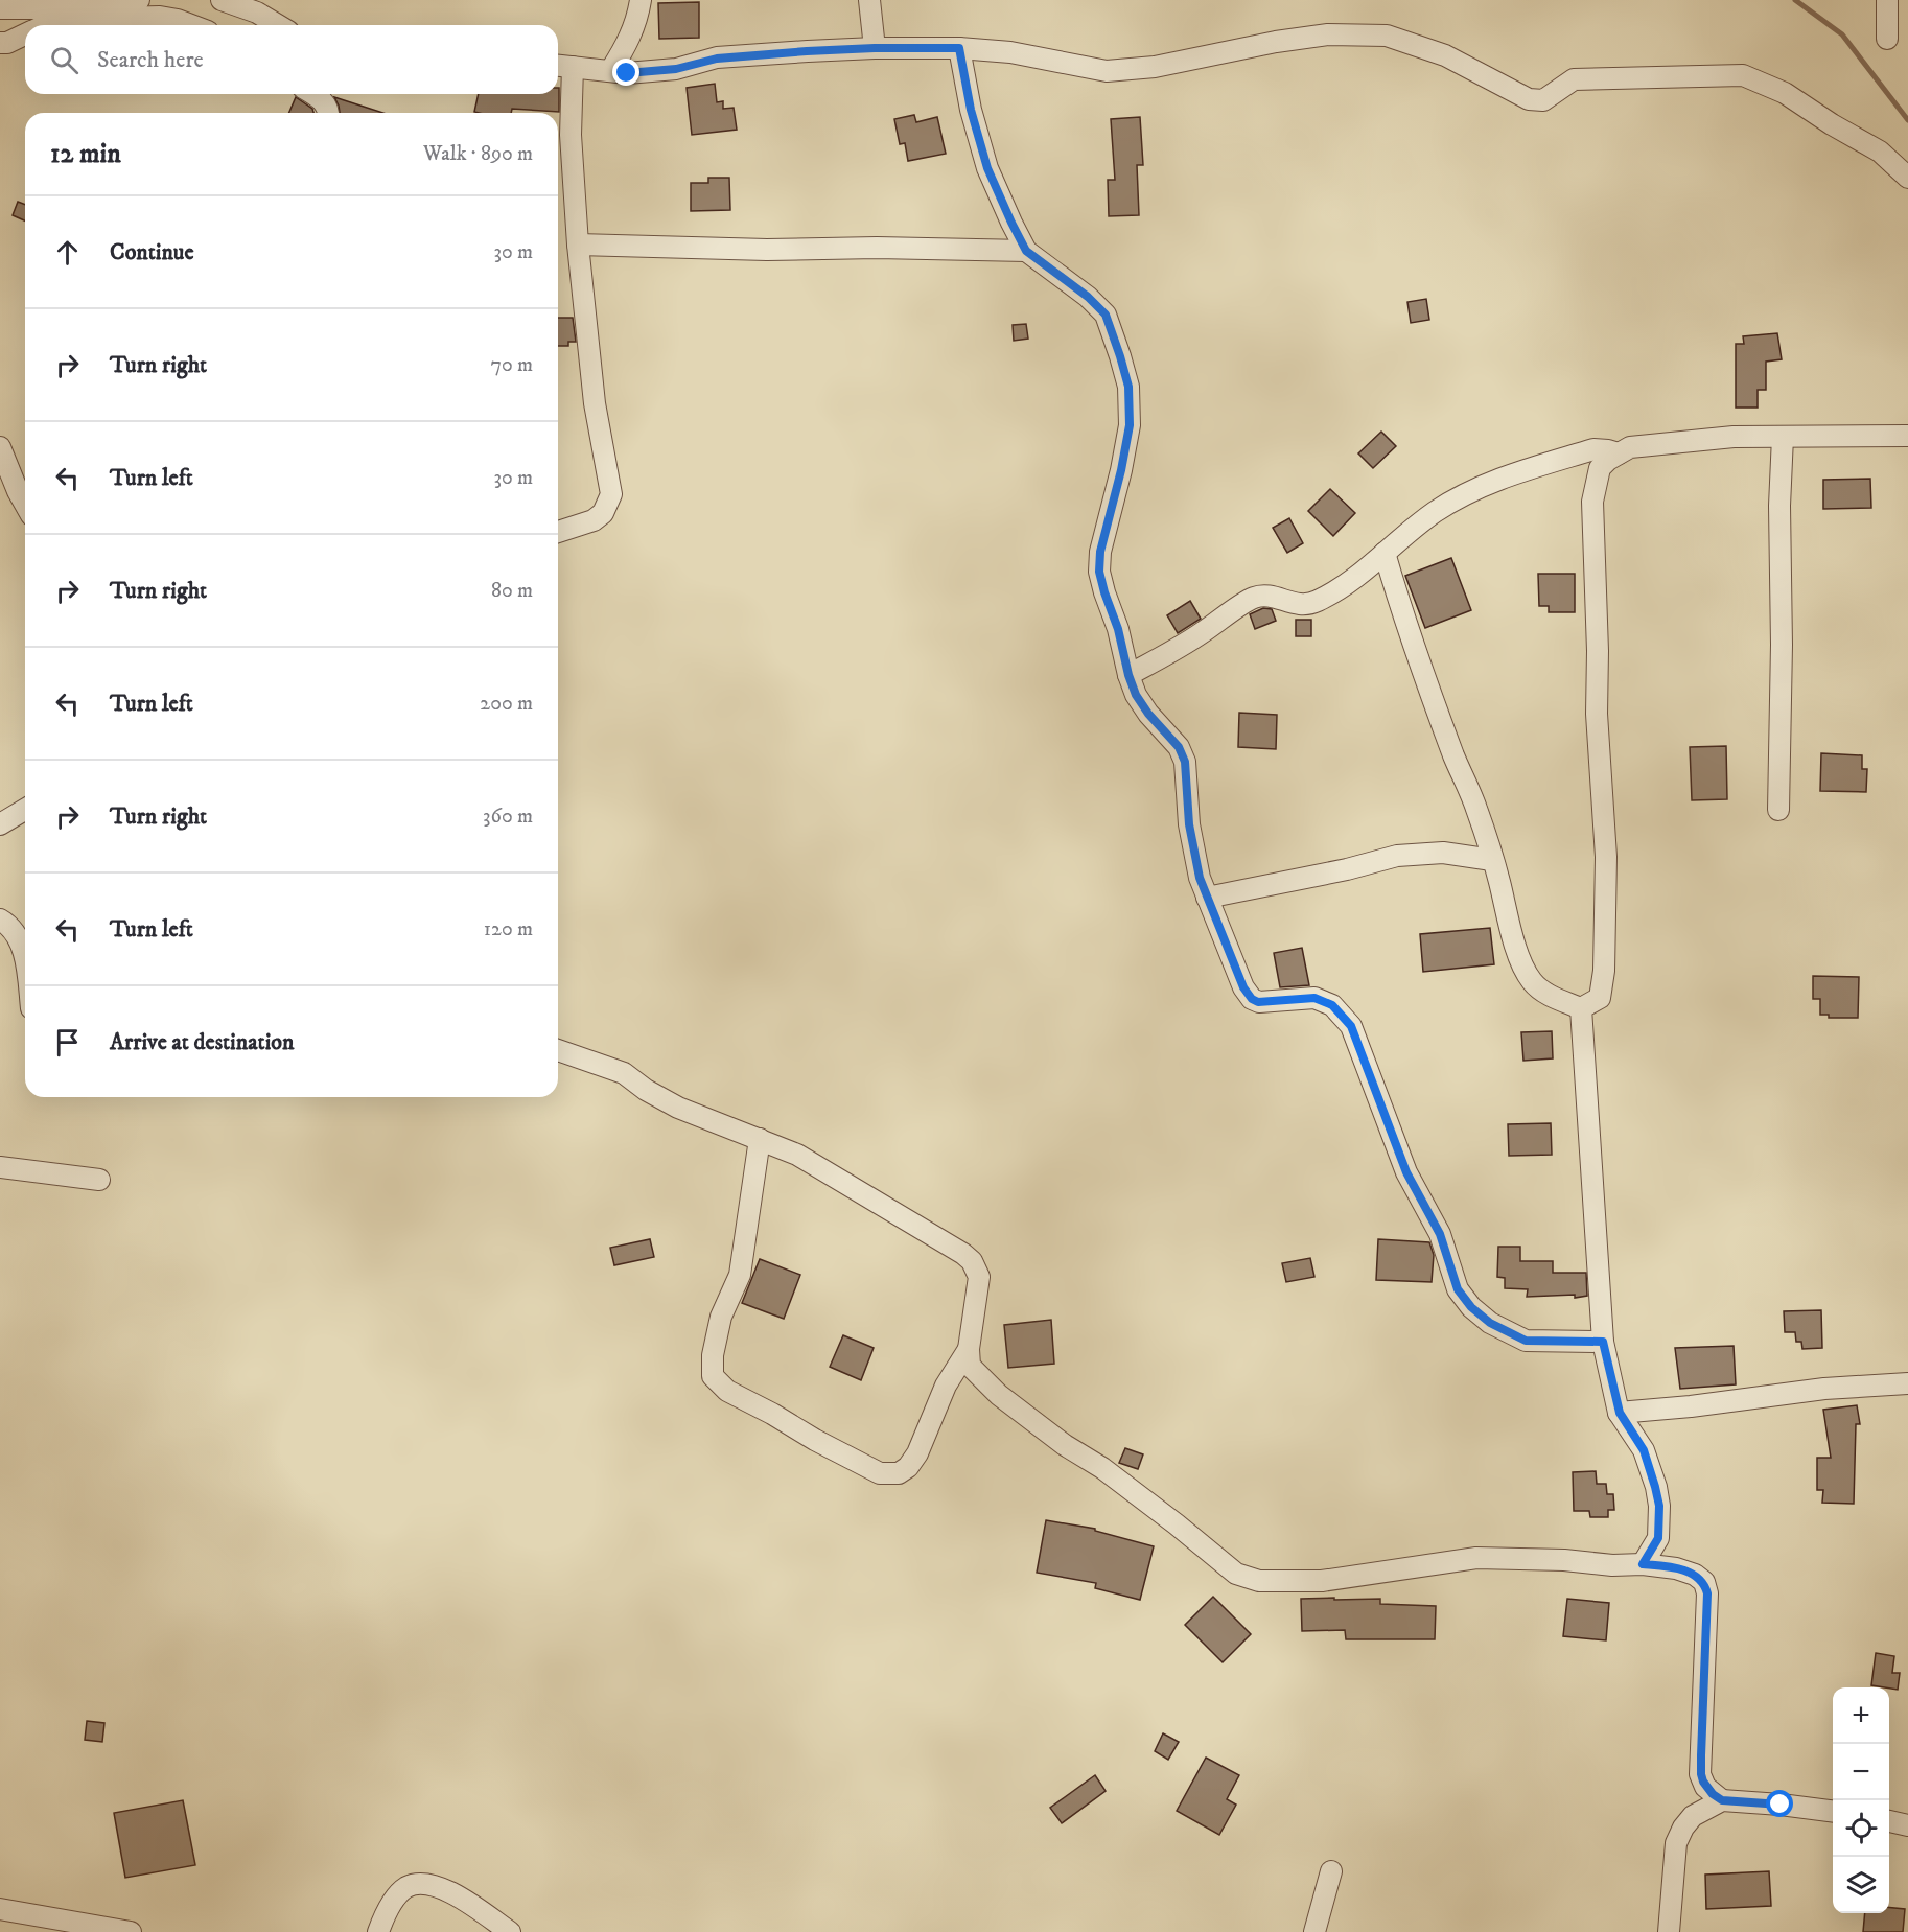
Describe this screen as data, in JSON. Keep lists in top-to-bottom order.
{
  "page": {
    "search": "Search here",
    "heading": ["12 min", "Walk · 890 m"],
    "list": [
      ["Continue", "30 m"],
      ["Turn right", "70 m"],
      ["Turn left", "30 m"],
      ["Turn right", "80 m"],
      ["Turn left", "200 m"],
      ["Turn right", "360 m"],
      ["Turn left", "120 m"],
      "Arrive at destination"
    ],
    "map_buttons": ["+", "−"]
  }
}
